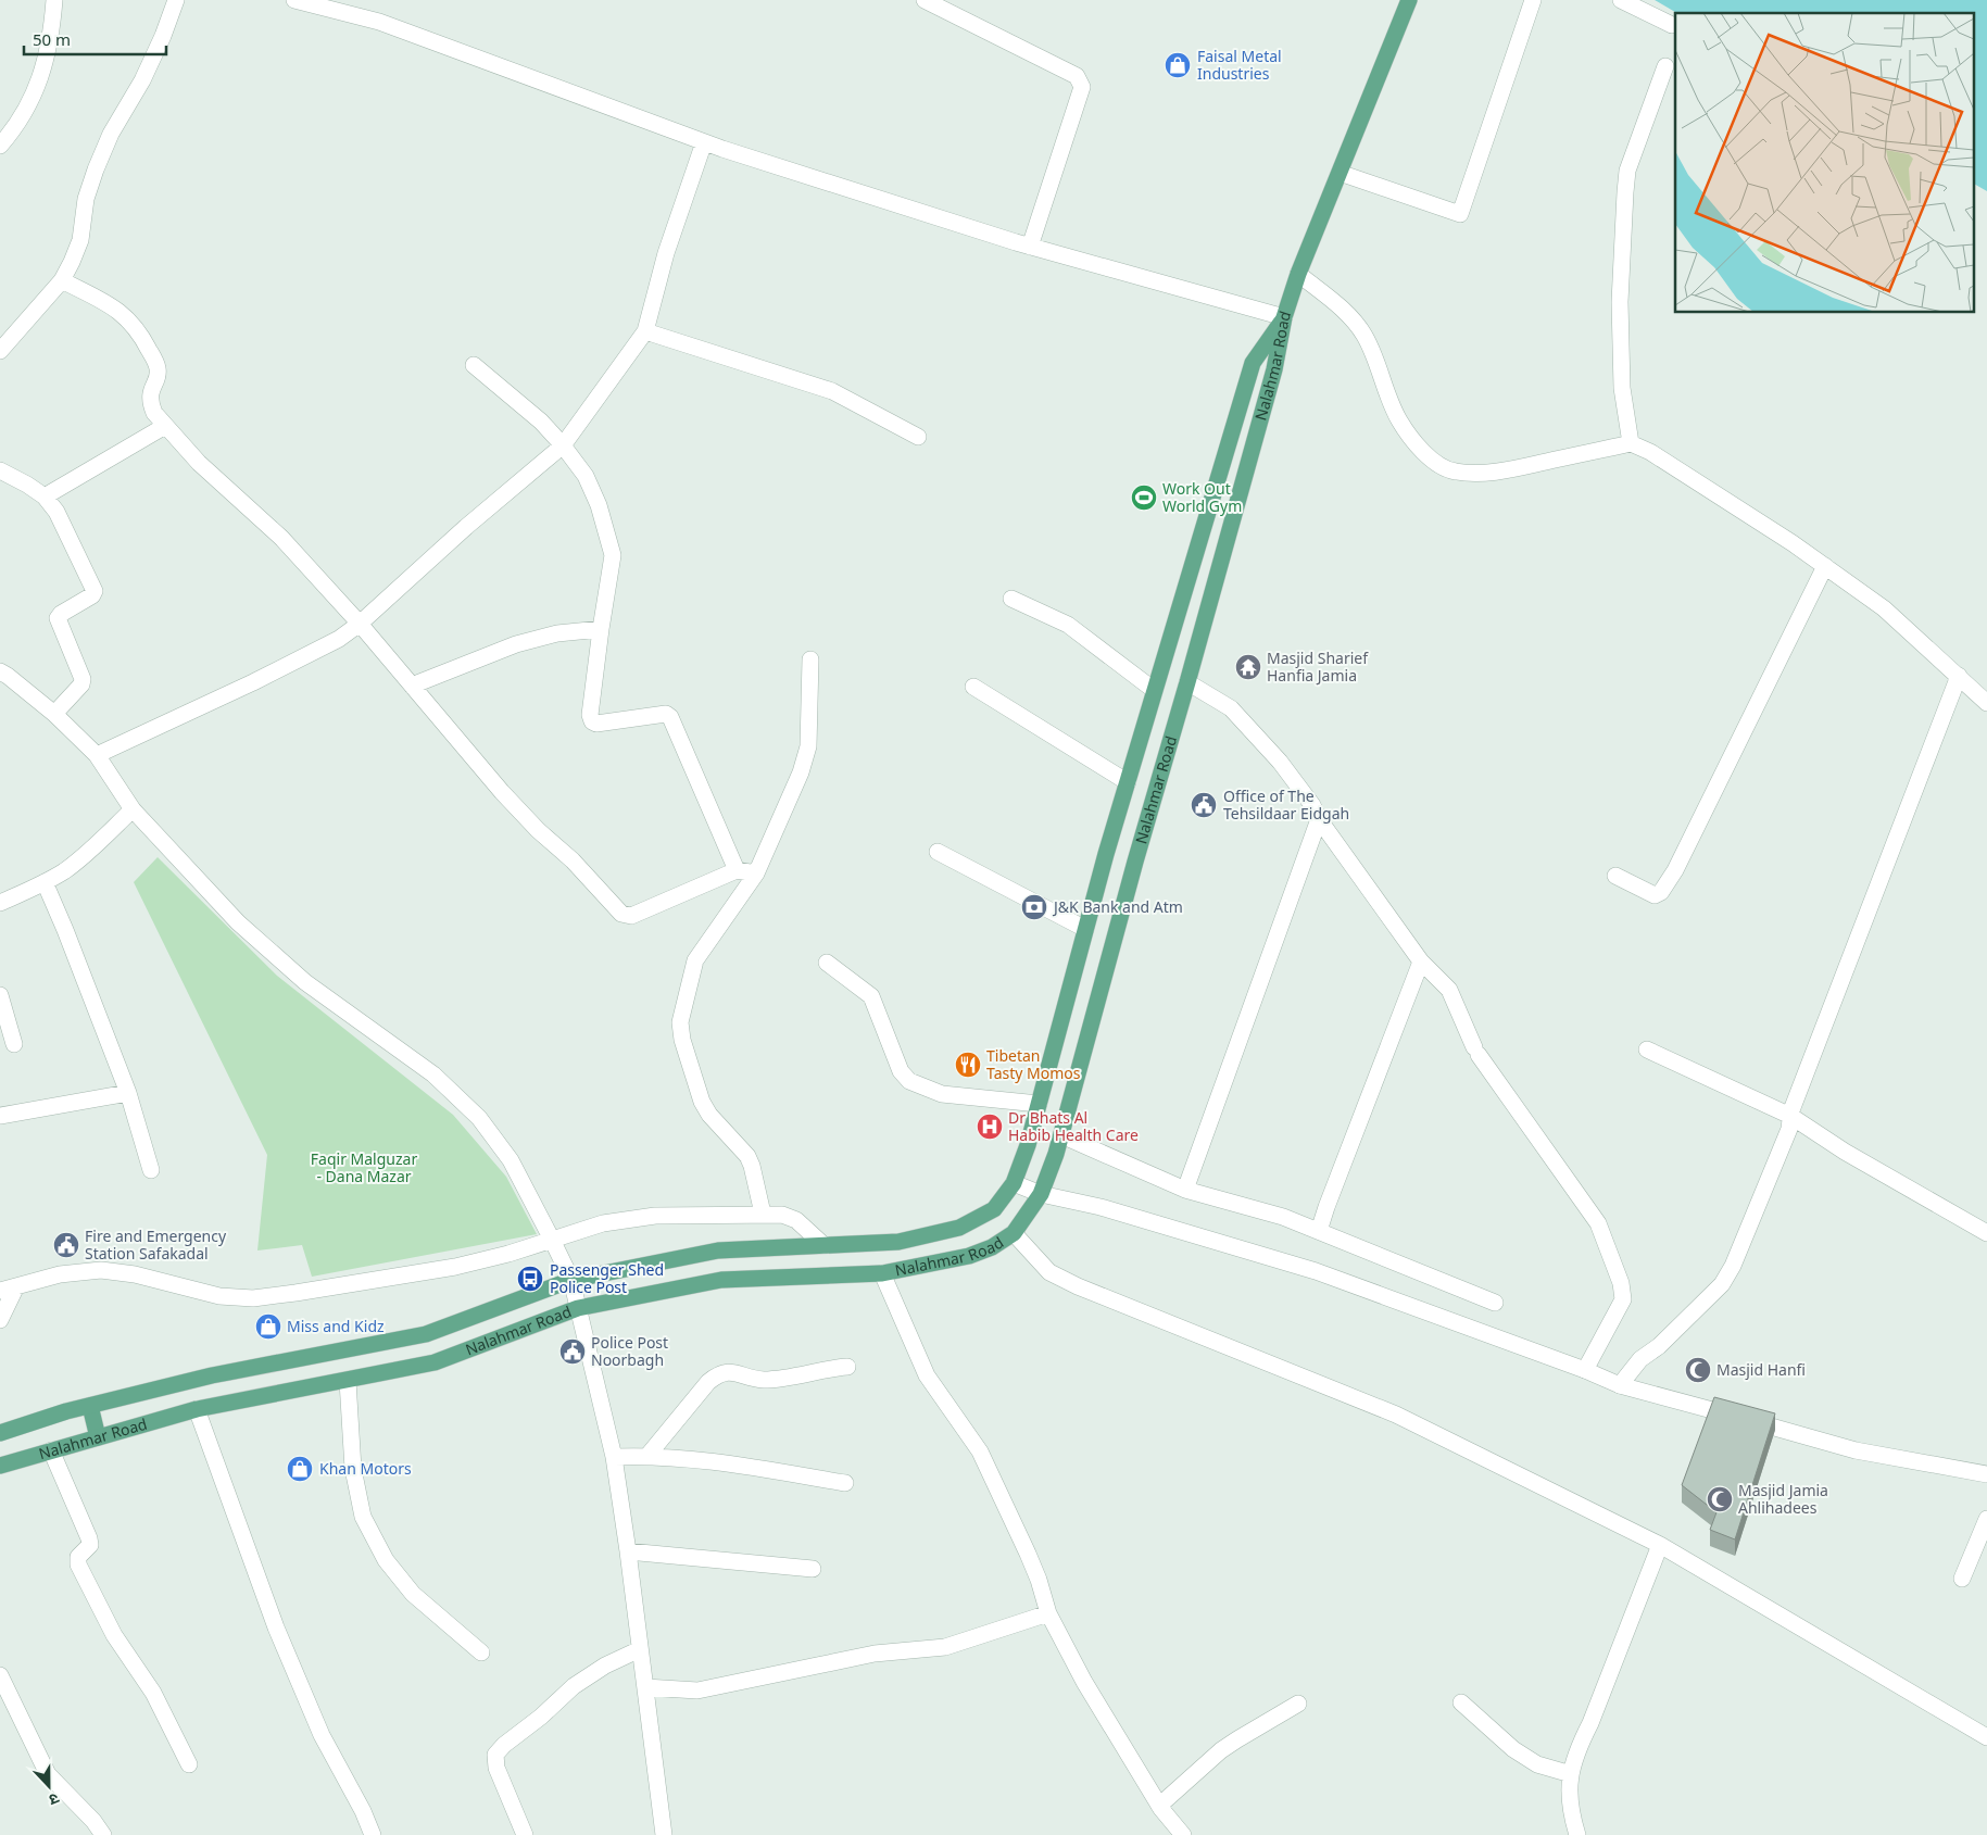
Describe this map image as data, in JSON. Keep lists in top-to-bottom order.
{
  "streets": {
    "main road": ["Nalahmar Road"]
  },
  "parks": ["Faqir Malguzar - Dana Mazar"],
  "places": {
    "shop": ["Faisal Metal Industries", "Miss and Kidz", "Khan Motors"],
    "sports": ["Work Out World Gym"],
    "temple": ["Masjid Sharief Hanfia Jamia"],
    "public building": ["Office of The Tehsildaar Eidgah", "Fire and Emergency Station Safakadal", "Police Post Noorbagh"],
    "bank": ["J&K Bank and Atm"],
    "restaurant": ["Tibetan Tasty Momos"],
    "hospital": ["Dr Bhats Al Habib Health Care"],
    "bus stop": ["Passenger Shed Police Post"],
    "mosque": ["Masjid Hanfi", "Masjid Jamia Ahlihadees"]
  },
  "scale_bar": "50 m",
  "north": "bottom"
}
